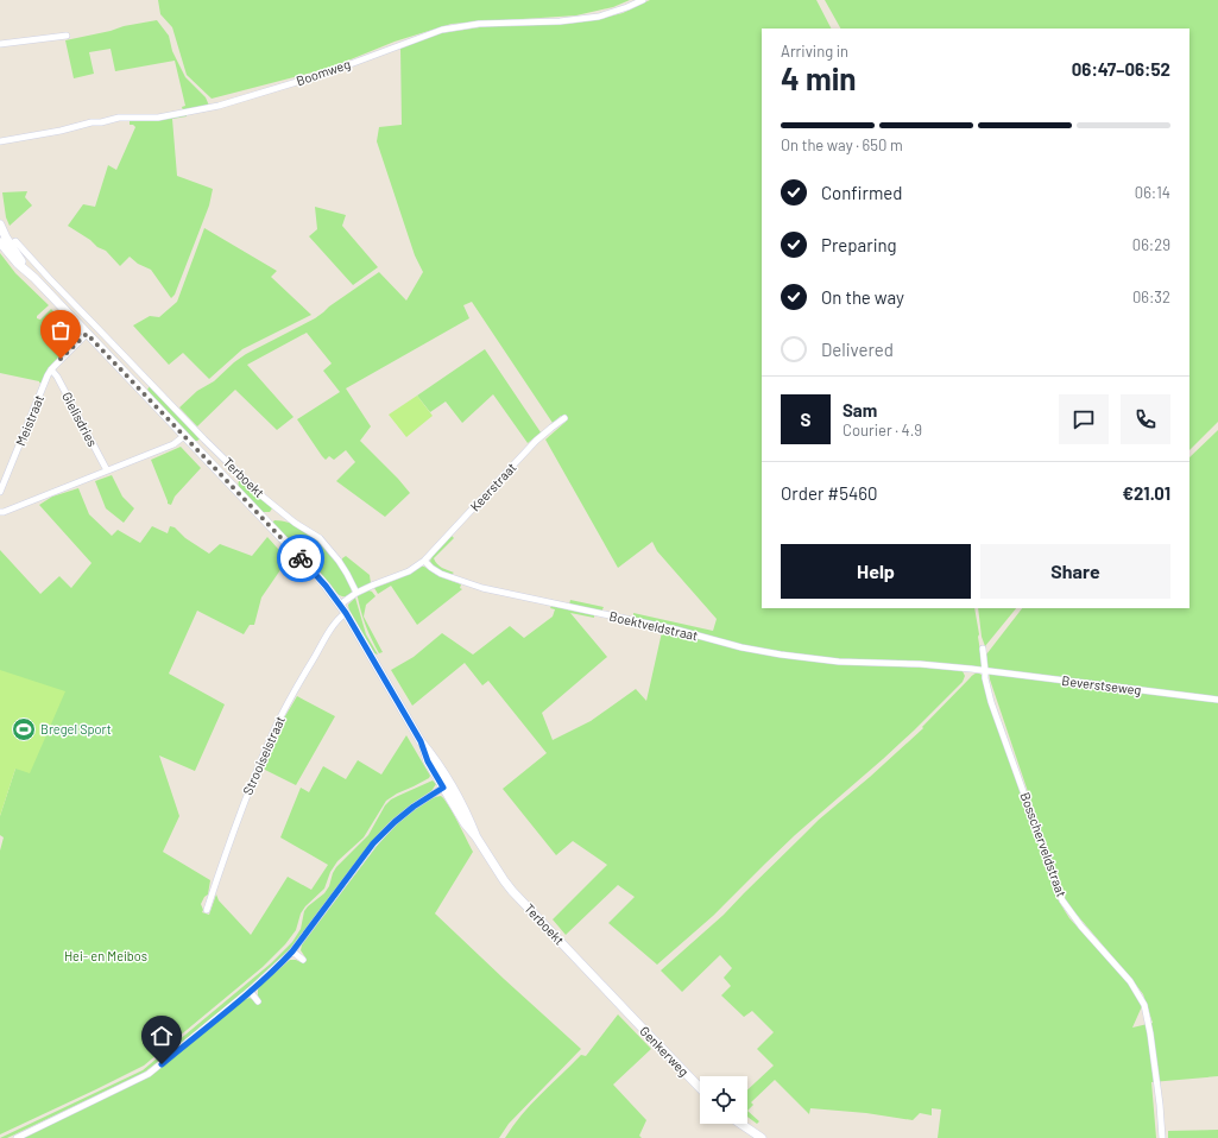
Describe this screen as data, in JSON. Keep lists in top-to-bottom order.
{
  "streets": {
    "main road": ["Terboekt", "Genkerweg"],
    "street": [
      "Boomweg",
      "Gielisdries",
      "Meistraat",
      "Keerstraat",
      "Boektveldstraat",
      "Beverstseweg",
      "Strooiselstraat",
      "Bosscherveldstraat"
    ]
  },
  "crossings": [
    ["Gielisdries", "Meistraat"],
    ["Meistraat", "Terboekt"],
    ["Terboekt", "Strooiselstraat"],
    ["Terboekt", "Genkerweg"],
    ["Keerstraat", "Boektveldstraat"],
    ["Boektveldstraat", "Beverstseweg"],
    ["Boektveldstraat", "Bosscherveldstraat"],
    ["Beverstseweg", "Bosscherveldstraat"]
  ],
  "parks": ["Hei- en Meibos"],
  "places": {
    "sports": ["Bregel Sport"]
  },
  "page": {
    "heading": ["4 min", "Arriving in", "06:47–06:52"],
    "panel": [
      "Sam",
      "Courier · 4.9",
      "Order #5460",
      "€21.01"
    ],
    "bar": "On the way · 650 m",
    "list": [
      ["Confirmed", "06:14"],
      ["Preparing", "06:29"],
      ["On the way", "06:32"],
      "Delivered"
    ],
    "round": "S",
    "buttons": ["Help", "Share"]
  }
}
